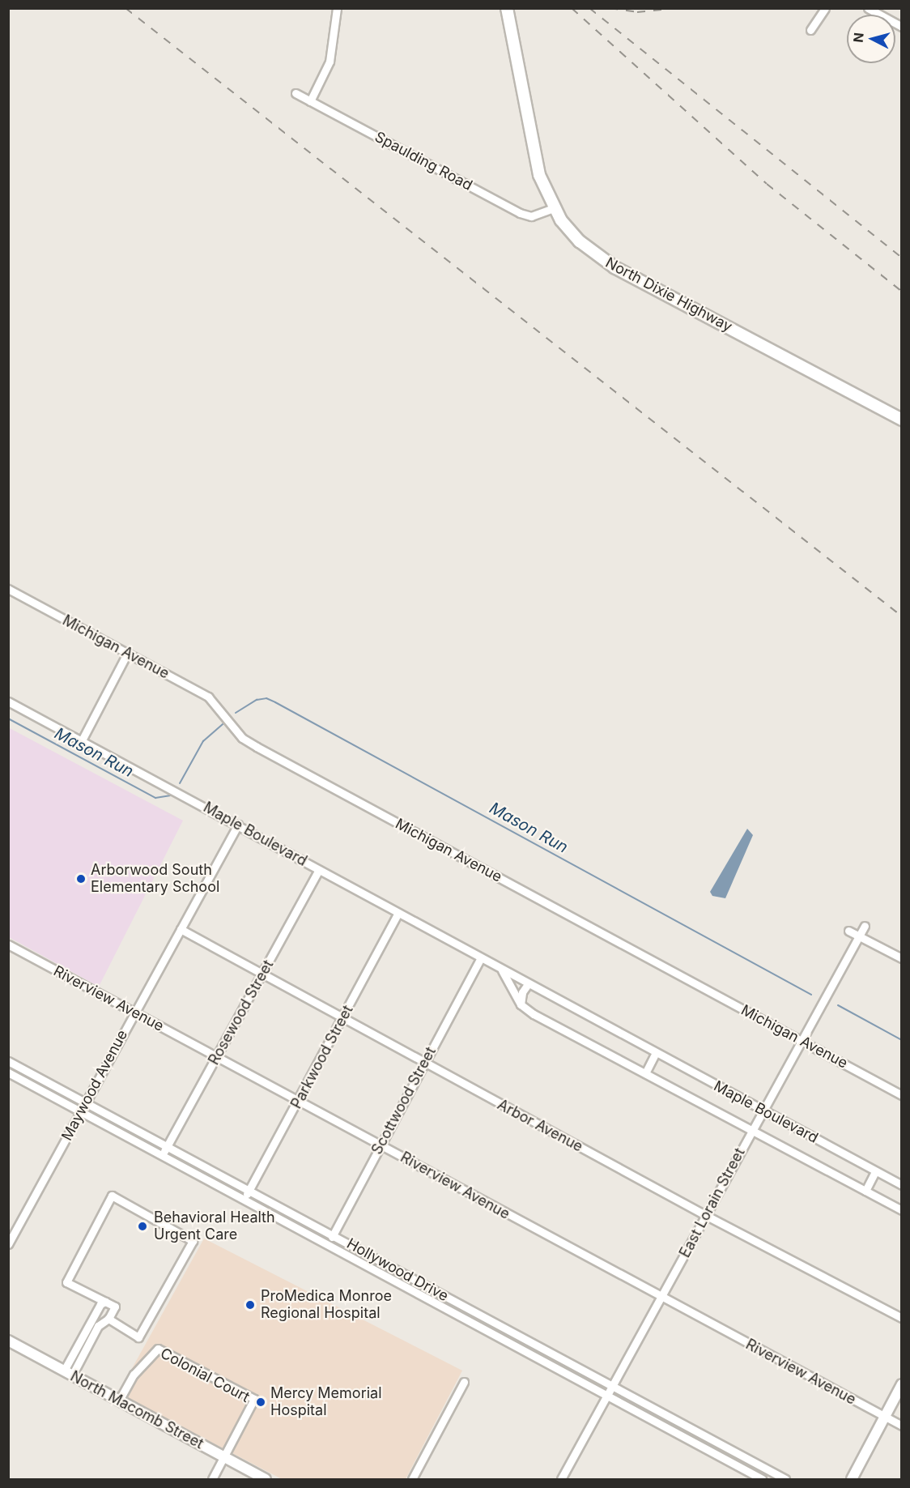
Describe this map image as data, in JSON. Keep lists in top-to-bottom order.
{
  "streets": {
    "main road": ["North Dixie Highway"],
    "street": [
      "Spaulding Road",
      "Michigan Avenue",
      "Maple Boulevard",
      "Riverview Avenue",
      "Rosewood Street",
      "Parkwood Street",
      "Maywood Avenue",
      "Scottwood Street",
      "Arbor Avenue",
      "East Lorain Street",
      "Hollywood Drive",
      "Colonial Court",
      "North Macomb Street"
    ]
  },
  "crossings": [
    ["Spaulding Road", "North Dixie Highway"],
    ["Michigan Avenue", "East Lorain Street"],
    ["Maple Boulevard", "Rosewood Street"],
    ["Maple Boulevard", "Parkwood Street"],
    ["Maple Boulevard", "Maywood Avenue"],
    ["Maple Boulevard", "Scottwood Street"],
    ["Maple Boulevard", "East Lorain Street"],
    ["Riverview Avenue", "Rosewood Street"],
    ["Riverview Avenue", "Parkwood Street"],
    ["Riverview Avenue", "Maywood Avenue"],
    ["Riverview Avenue", "Scottwood Street"],
    ["Riverview Avenue", "East Lorain Street"],
    ["Rosewood Street", "Arbor Avenue"],
    ["Rosewood Street", "Hollywood Drive"],
    ["Parkwood Street", "Arbor Avenue"],
    ["Parkwood Street", "Hollywood Drive"],
    ["Maywood Avenue", "Arbor Avenue"],
    ["Maywood Avenue", "Hollywood Drive"],
    ["Scottwood Street", "Arbor Avenue"],
    ["Scottwood Street", "Hollywood Drive"],
    ["Arbor Avenue", "East Lorain Street"],
    ["East Lorain Street", "Hollywood Drive"],
    ["Colonial Court", "North Macomb Street"]
  ],
  "water": ["Mason Run"],
  "places": [
    "Arborwood South Elementary School",
    "Behavioral Health Urgent Care",
    "ProMedica Monroe Regional Hospital",
    "Mercy Memorial Hospital"
  ],
  "north": "left"
}
